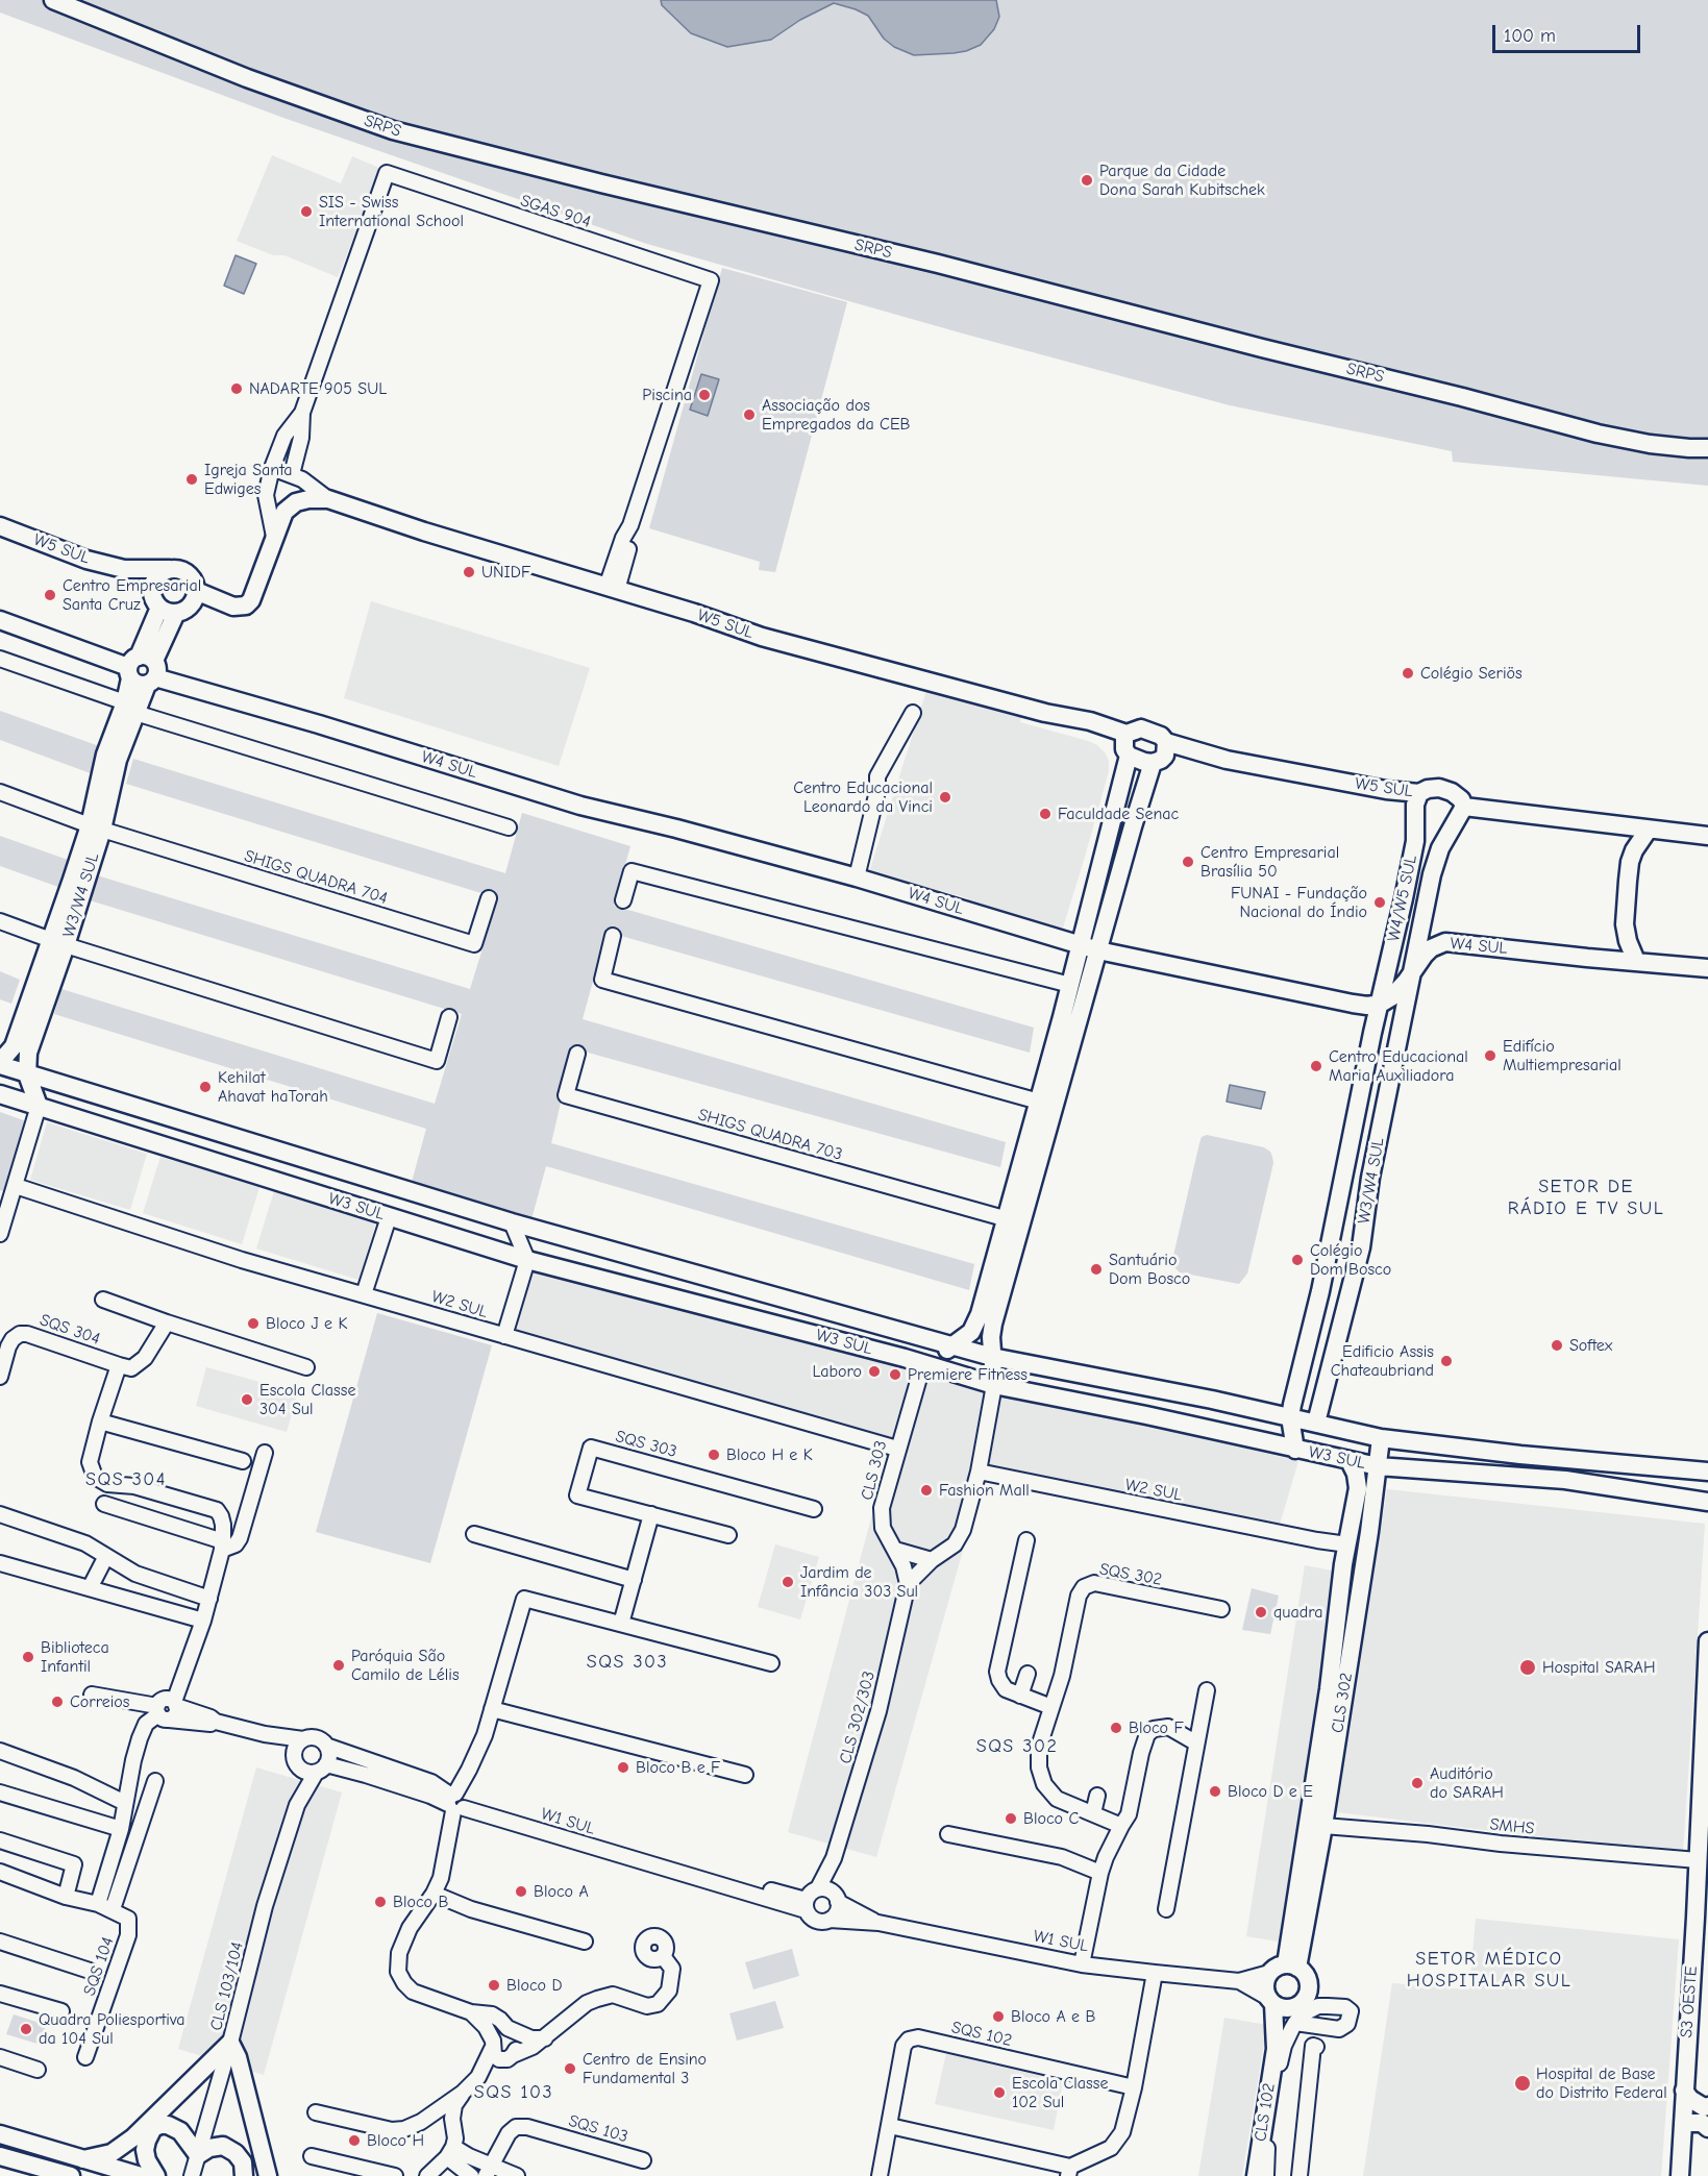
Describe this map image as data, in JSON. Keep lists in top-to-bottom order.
{
  "streets": {
    "main road": [
      "SRPS",
      "W5 SUL",
      "W4 SUL",
      "W3/W4 SUL",
      "W4/W5 SUL",
      "W3 SUL",
      "CLS 302",
      "S3 OESTE",
      "CLS 102"
    ],
    "street": [
      "SGAS 904",
      "SHIGS QUADRA 704",
      "SHIGS QUADRA 703",
      "W2 SUL",
      "SQS 304",
      "SQS 303",
      "CLS 303",
      "SQS 302",
      "CLS 302/303",
      "W1 SUL",
      "SMHS",
      "SQS 104",
      "CLS 103/104",
      "SQS 102",
      "SQS 103"
    ]
  },
  "crossings": [
    ["SGAS 904", "W5 SUL"],
    ["W5 SUL", "W4/W5 SUL"],
    ["W4 SUL", "W3/W4 SUL"],
    ["W4 SUL", "W4/W5 SUL"],
    ["SHIGS QUADRA 704", "W3/W4 SUL"],
    ["W3/W4 SUL", "W4/W5 SUL"],
    ["W3/W4 SUL", "W3 SUL"],
    ["W3 SUL", "CLS 303"],
    ["W3 SUL", "CLS 302"],
    ["W2 SUL", "CLS 303"],
    ["W2 SUL", "CLS 302"],
    ["CLS 303", "CLS 302/303"],
    ["CLS 302", "W1 SUL"],
    ["CLS 302", "SMHS"],
    ["CLS 302", "CLS 102"],
    ["CLS 302/303", "W1 SUL"],
    ["W1 SUL", "CLS 103/104"],
    ["W1 SUL", "CLS 102"],
    ["SMHS", "S3 OESTE"]
  ],
  "districts": [
    "SETOR DE RÁDIO E TV SUL",
    "SQS 304",
    "SQS 303",
    "SQS 302",
    "SETOR MÉDICO HOSPITALAR SUL",
    "SQS 103"
  ],
  "places": [
    "Parque da Cidade Dona Sarah Kubitschek",
    "SIS - Swiss International School",
    "NADARTE 905 SUL",
    "Piscina",
    "Associação dos Empregados da CEB",
    "Igreja Santa Edwiges",
    "UNIDF",
    "Centro Empresarial Santa Cruz",
    "Colégio Seriös",
    "Centro Educacional Leonardo da Vinci",
    "Faculdade Senac",
    "Centro Empresarial Brasília 50",
    "FUNAI - Fundação Nacional do Índio",
    "Edifício Multiempresarial",
    "Centro Educacional Maria Auxiliadora",
    "Kehilat Ahavat haTorah",
    "Colégio Dom Bosco",
    "Santuário Dom Bosco",
    "Bloco J e K",
    "Softex",
    "Edificio Assis Chateaubriand",
    "Laboro",
    "Premiere Fitness",
    "Escola Classe 304 Sul",
    "Bloco H e K",
    "Fashion Mall",
    "Jardim de Infância 303 Sul",
    "quadra",
    "Biblioteca Infantil",
    "Paróquia São Camilo de Lélis",
    "Hospital SARAH",
    "Correios",
    "Bloco F",
    "Bloco B e F",
    "Auditório do SARAH",
    "Bloco D e E",
    "Bloco C",
    "Bloco A",
    "Bloco B",
    "Bloco D",
    "Bloco A e B",
    "Quadra Poliesportiva da 104 Sul",
    "Centro de Ensino Fundamental 3",
    "Hospital de Base do Distrito Federal",
    "Escola Classe 102 Sul",
    "Bloco H"
  ],
  "scale_bar": "100 m"
}
